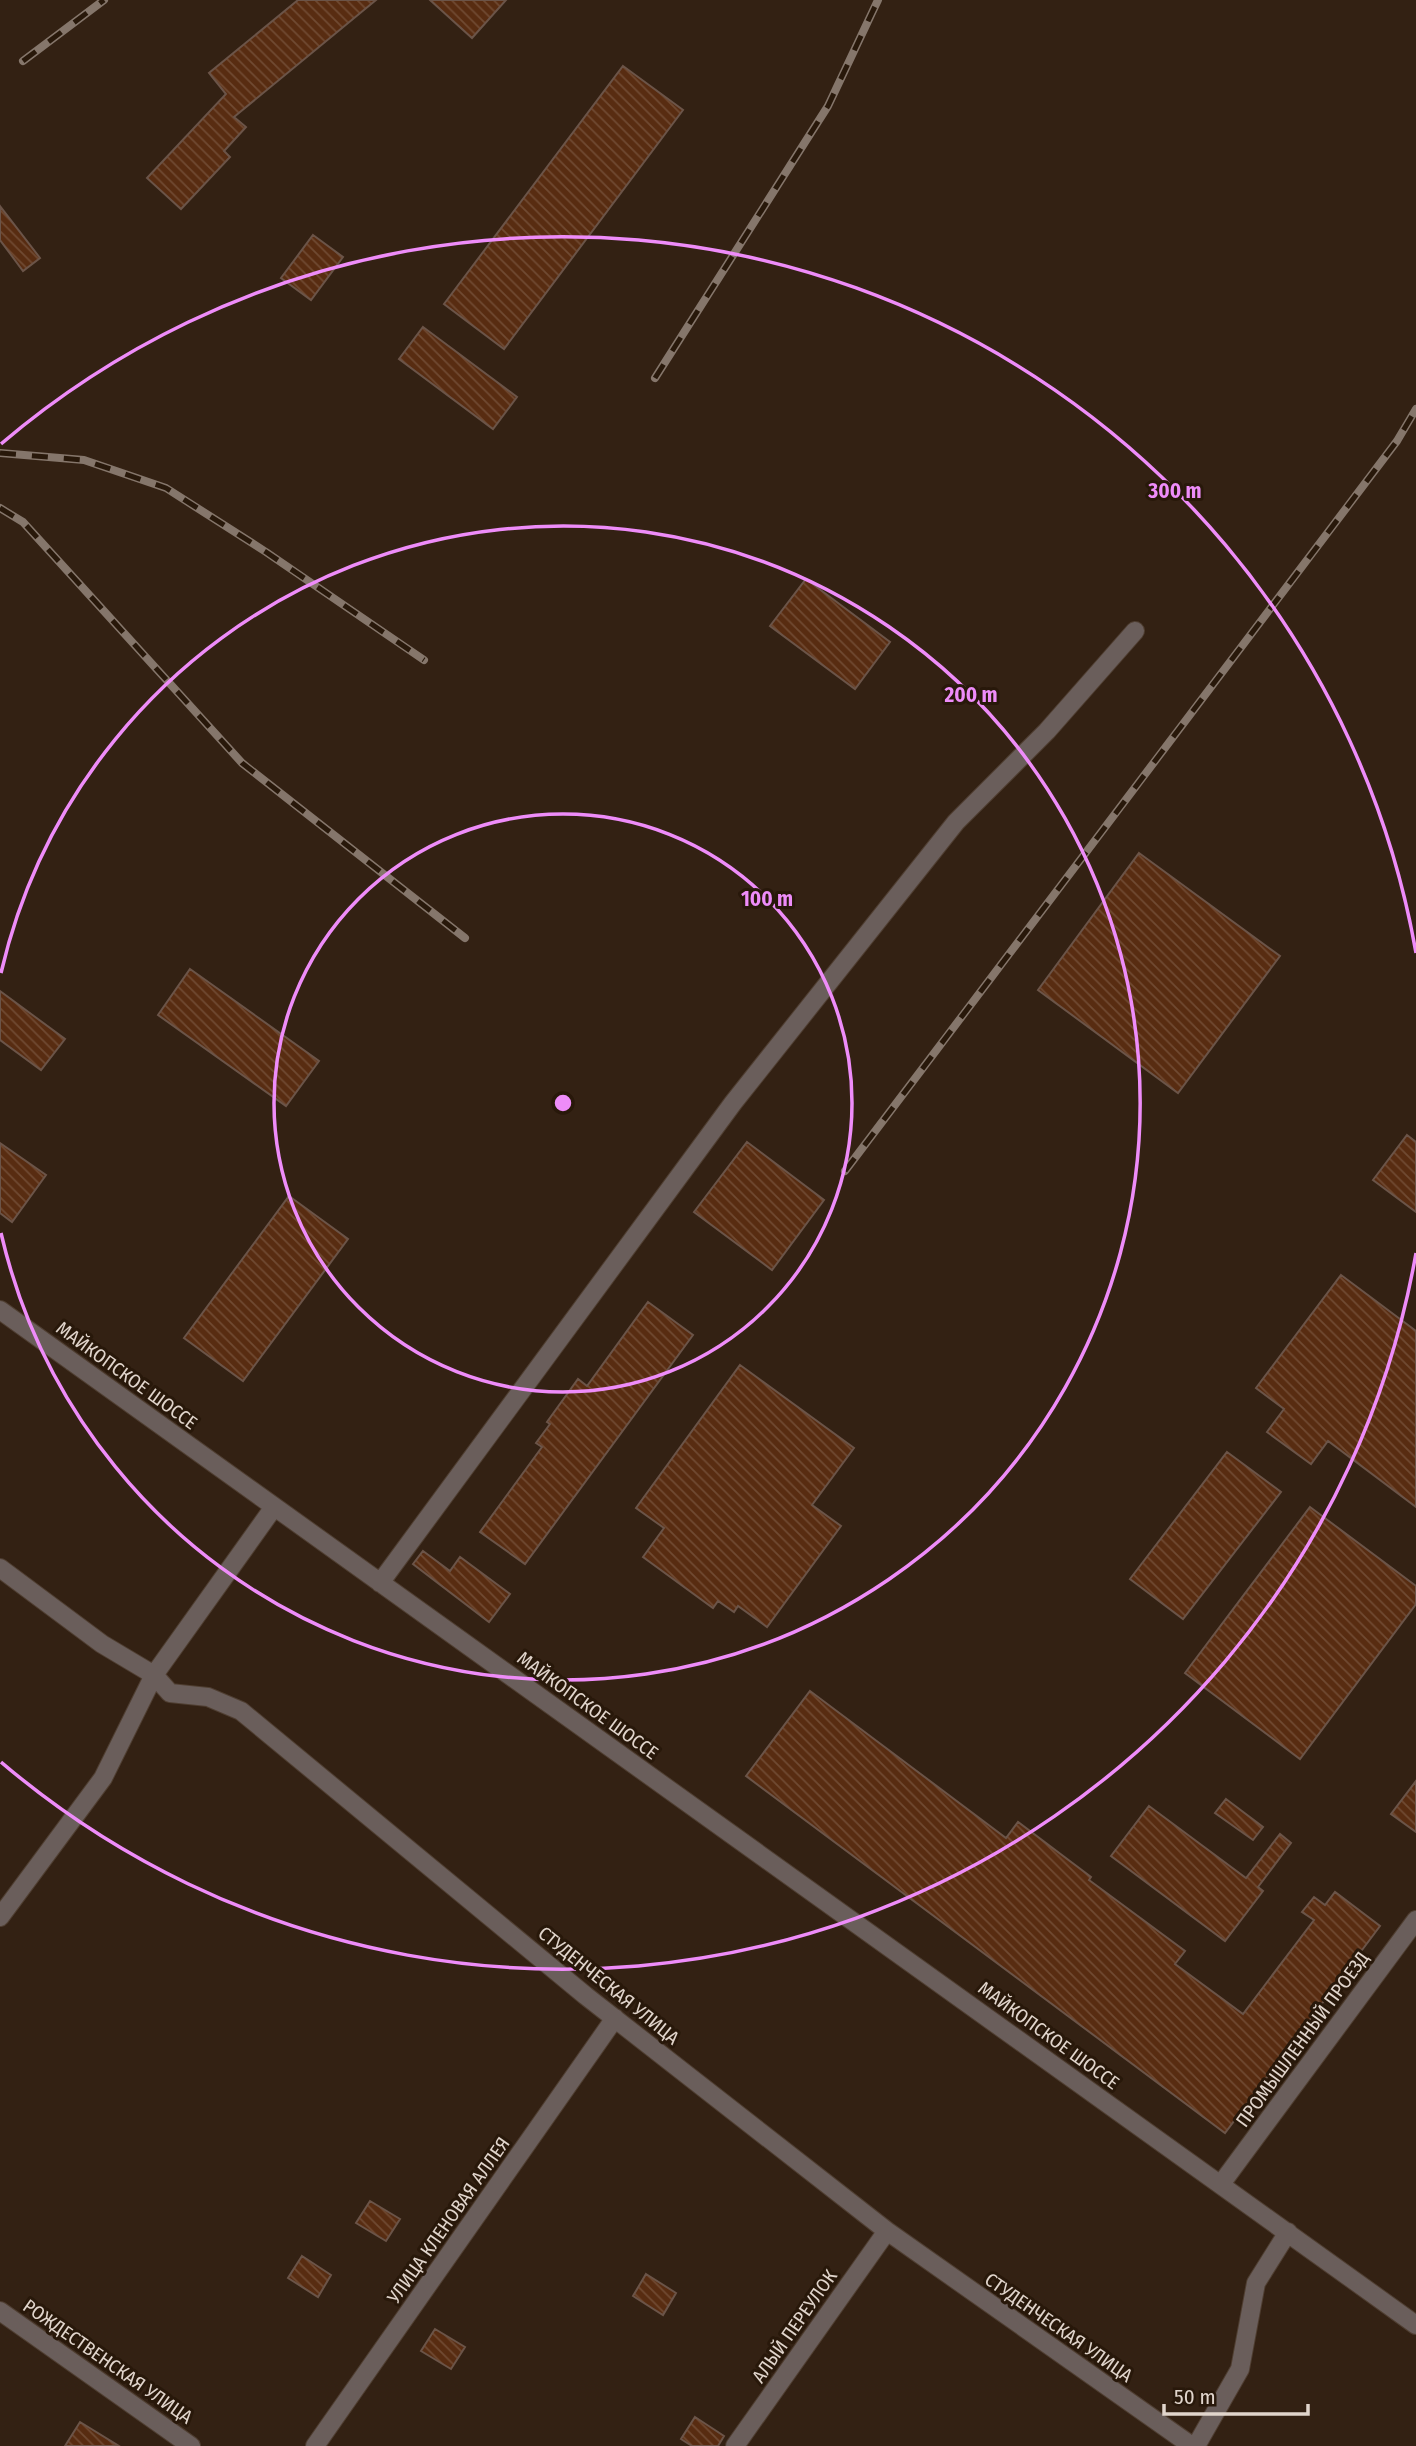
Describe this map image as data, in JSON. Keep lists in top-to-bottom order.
{
  "streets": {
    "street": [
      "МАЙКОПСКОЕ ШОССЕ",
      "СТУДЕНЧЕСКАЯ УЛИЦА",
      "ПРОМЫШЛЕННЫЙ ПРОЕЗД",
      "УЛИЦА КЛЕНОВАЯ АЛЛЕЯ",
      "АЛЫЙ ПЕРЕУЛОК",
      "РОЖДЕСТВЕНСКАЯ УЛИЦА"
    ]
  },
  "crossings": [
    ["МАЙКОПСКОЕ ШОССЕ", "ПРОМЫШЛЕННЫЙ ПРОЕЗД"],
    ["СТУДЕНЧЕСКАЯ УЛИЦА", "УЛИЦА КЛЕНОВАЯ АЛЛЕЯ"],
    ["СТУДЕНЧЕСКАЯ УЛИЦА", "АЛЫЙ ПЕРЕУЛОК"]
  ],
  "scale_bar": "50 m",
  "rings": ["300 m", "200 m", "100 m"]
}
